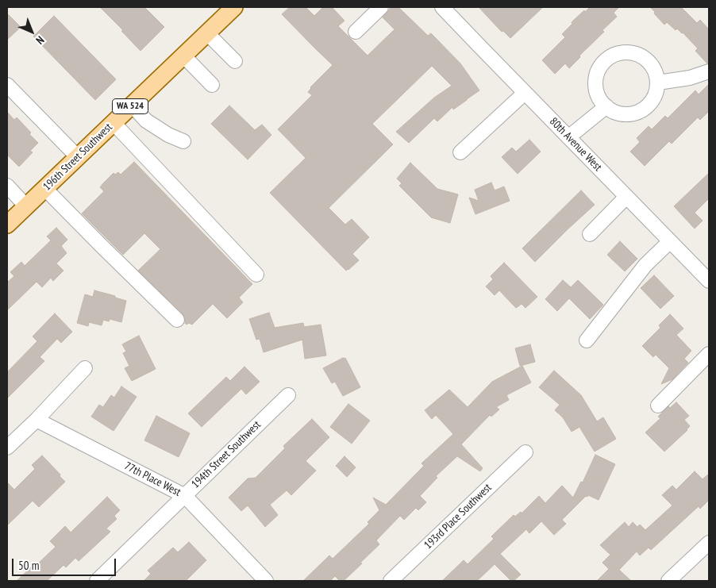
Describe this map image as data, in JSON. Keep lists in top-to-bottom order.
{
  "streets": {
    "main road": ["WA 524", "196th Street Southwest"],
    "street": [
      "80th Avenue West",
      "194th Street Southwest",
      "77th Place West",
      "193rd Place Southwest"
    ]
  },
  "crossings": [
    ["194th Street Southwest", "77th Place West"]
  ],
  "scale_bar": "50 m",
  "north": "bottom right"
}
